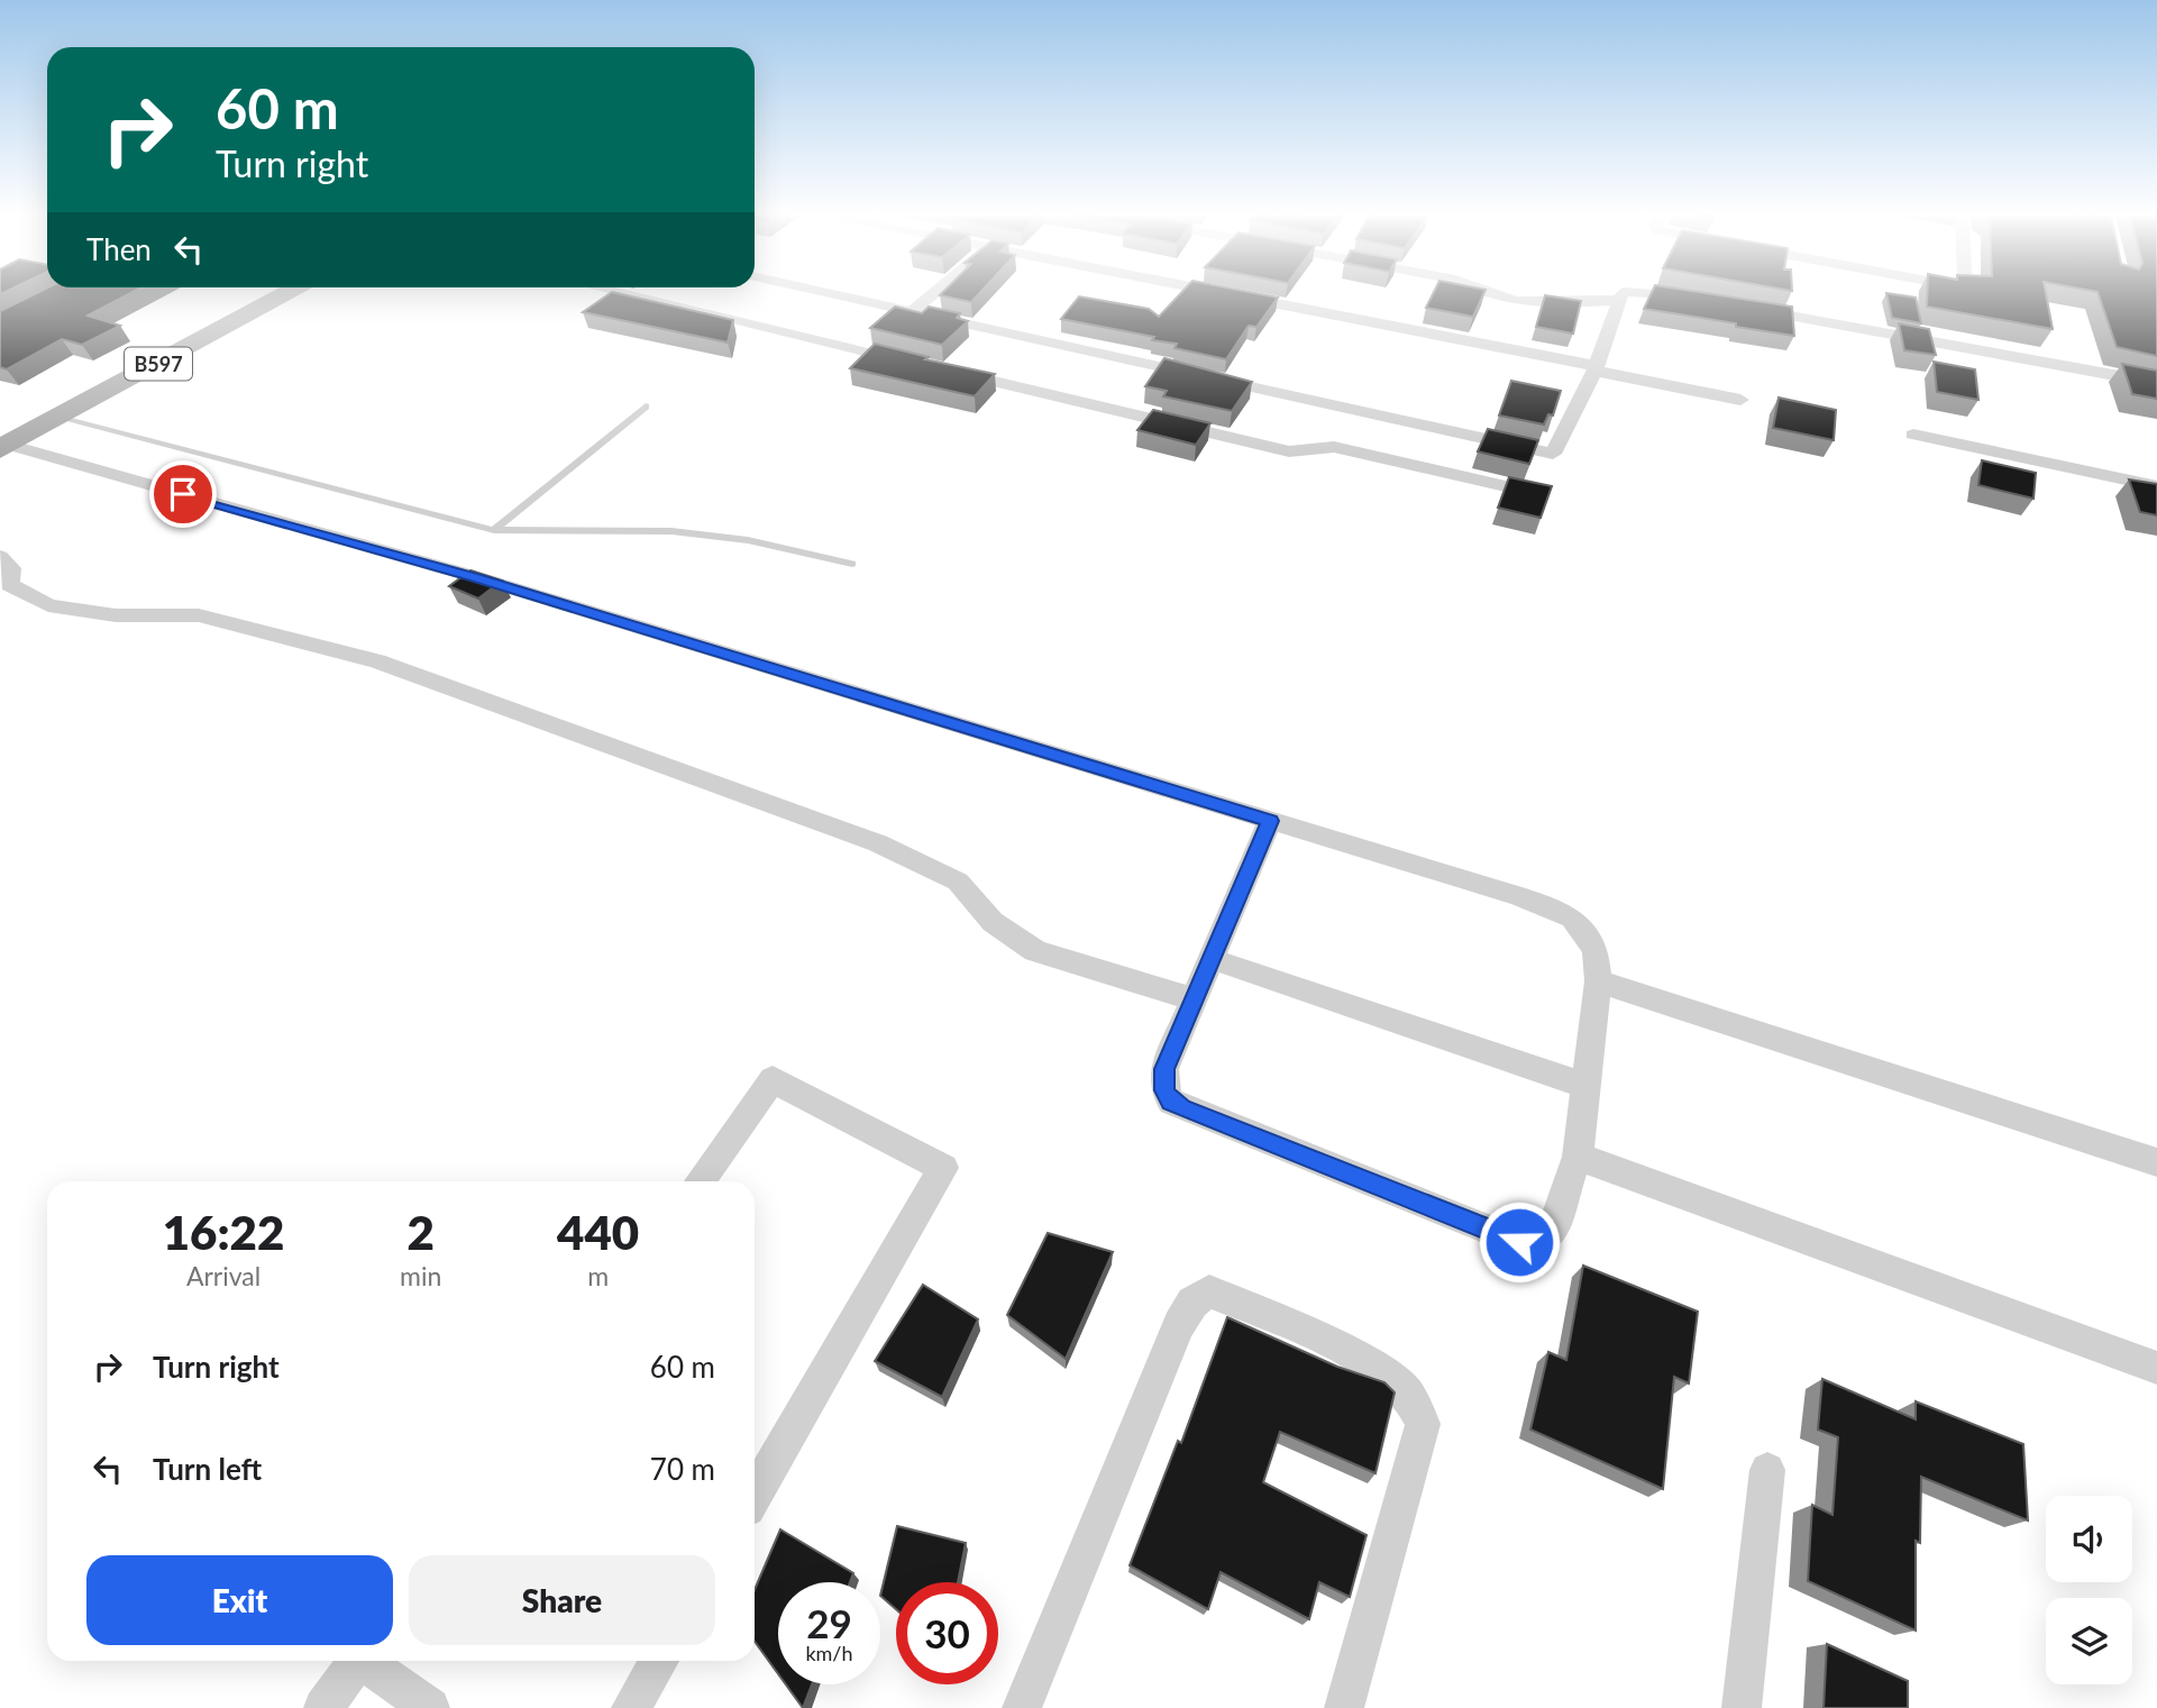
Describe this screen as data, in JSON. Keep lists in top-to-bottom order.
{
  "streets": {
    "main road": ["B597"]
  },
  "page": {
    "turn": ["60 m", "Turn right"],
    "then": "Then",
    "eta": [
      "16:22",
      "Arrival",
      "2",
      "min",
      "440",
      "m"
    ],
    "list": [
      {
        "name": "Turn right",
        "value": "60 m"
      },
      {
        "name": "Turn left",
        "value": "70 m"
      }
    ],
    "buttons": ["Exit", "Share"],
    "speed": "29 km/h",
    "limit": "30"
  }
}
